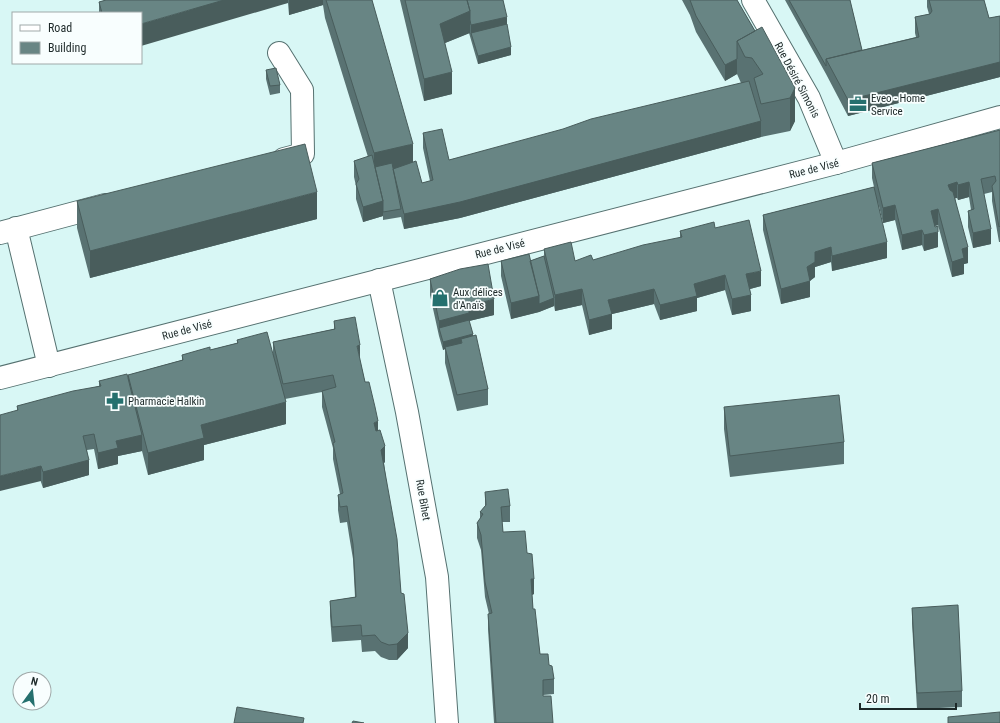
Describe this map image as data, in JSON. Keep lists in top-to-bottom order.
{
  "streets": {
    "main road": ["Rue Désiré Simonis", "Rue de Visé", "Rue Bihet"]
  },
  "crossings": [
    ["Rue Désiré Simonis", "Rue de Visé"],
    ["Rue de Visé", "Rue Bihet"]
  ],
  "places": {
    "office": ["Eveo - Home Service"],
    "shop": ["Aux délices d'Anaïs"],
    "pharmacy": ["Pharmacie Halkin"]
  },
  "legend": ["Road", "Building"],
  "scale_bar": "20 m",
  "north": "top"
}
